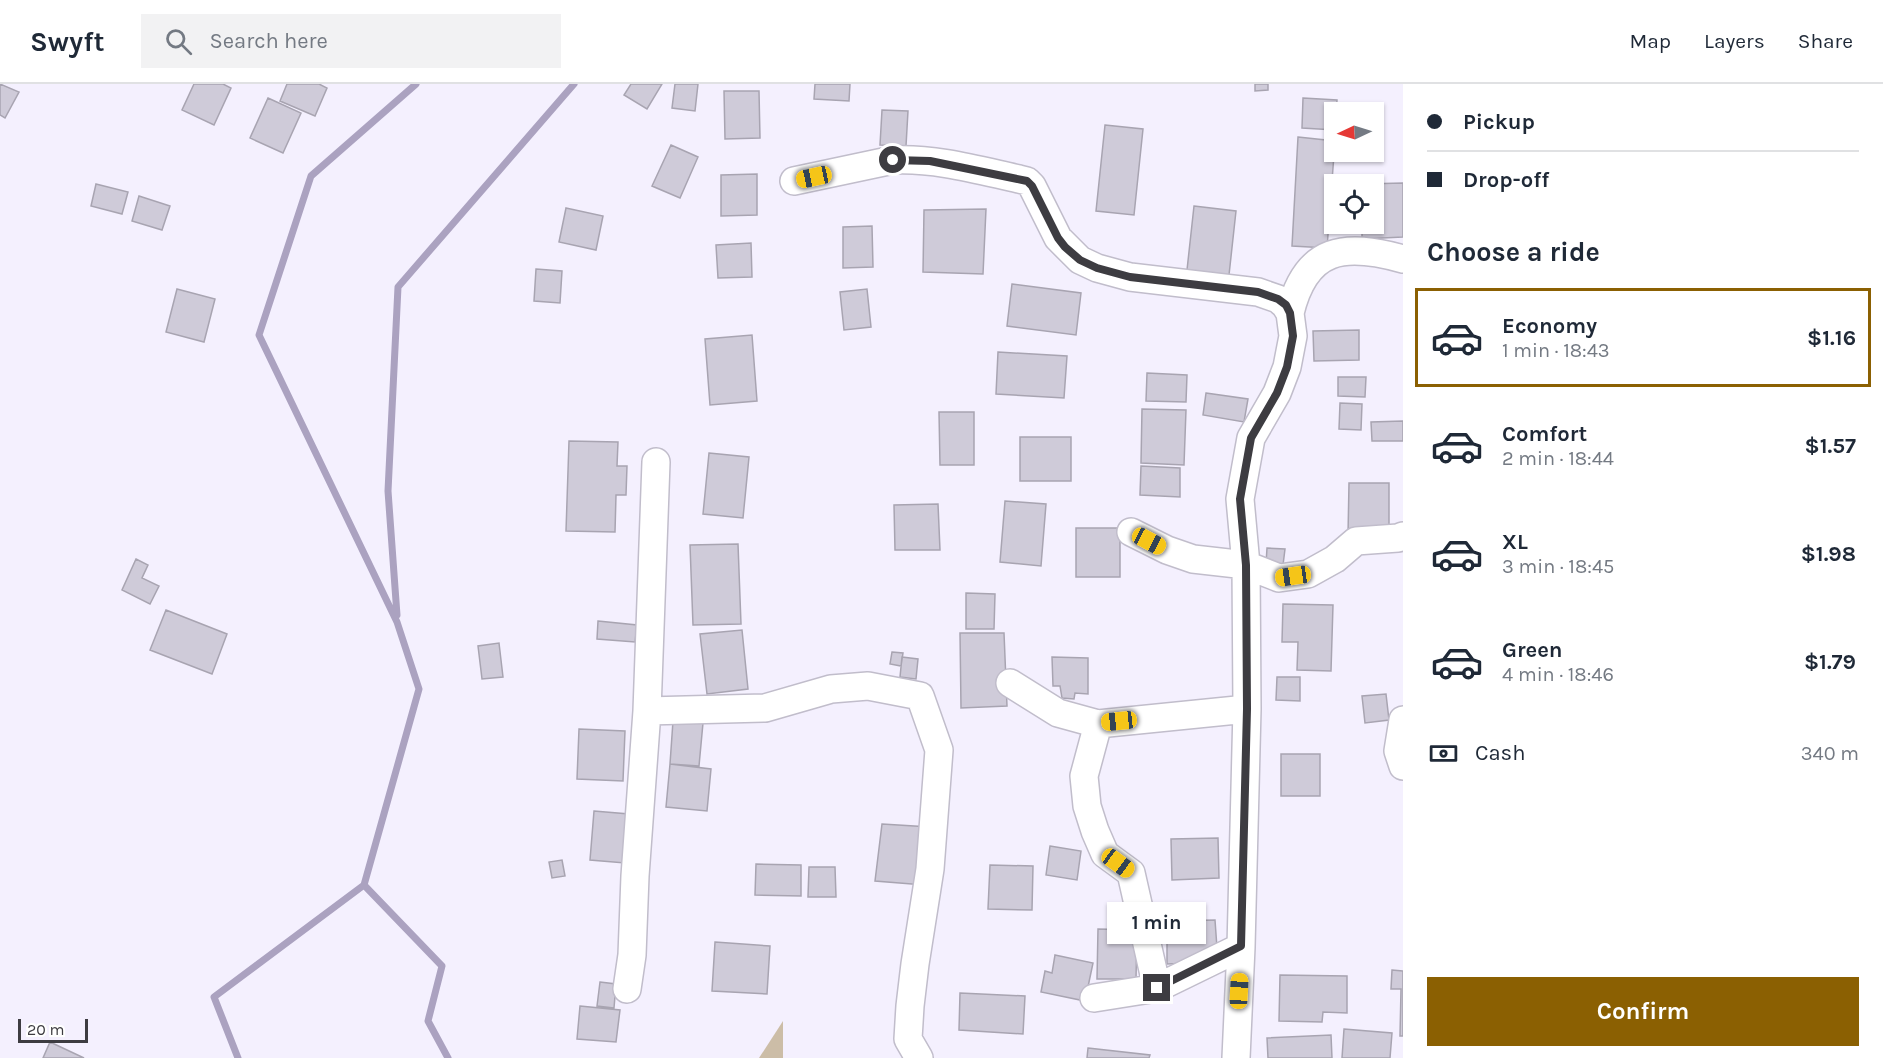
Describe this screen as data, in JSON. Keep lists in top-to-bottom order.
{
  "scale_bar": "20 m",
  "north": "left",
  "page": {
    "header": "Swyft",
    "search": "Search here",
    "nav": ["Map", "Layers", "Share"],
    "banner": ["Pickup", "Drop-off"],
    "heading": "Choose a ride",
    "list": [
      {
        "name": "Economy",
        "note": "1 min · 18:43",
        "value": "$1.16"
      },
      {
        "name": "Comfort",
        "note": "2 min · 18:44",
        "value": "$1.57"
      },
      {
        "name": "XL",
        "note": "3 min · 18:45",
        "value": "$1.98"
      },
      {
        "name": "Green",
        "note": "4 min · 18:46",
        "value": "$1.79"
      }
    ],
    "pay": ["Cash", "340 m"],
    "bubble": "1 min",
    "buttons": "Confirm",
    "scale": "20 m"
  }
}
